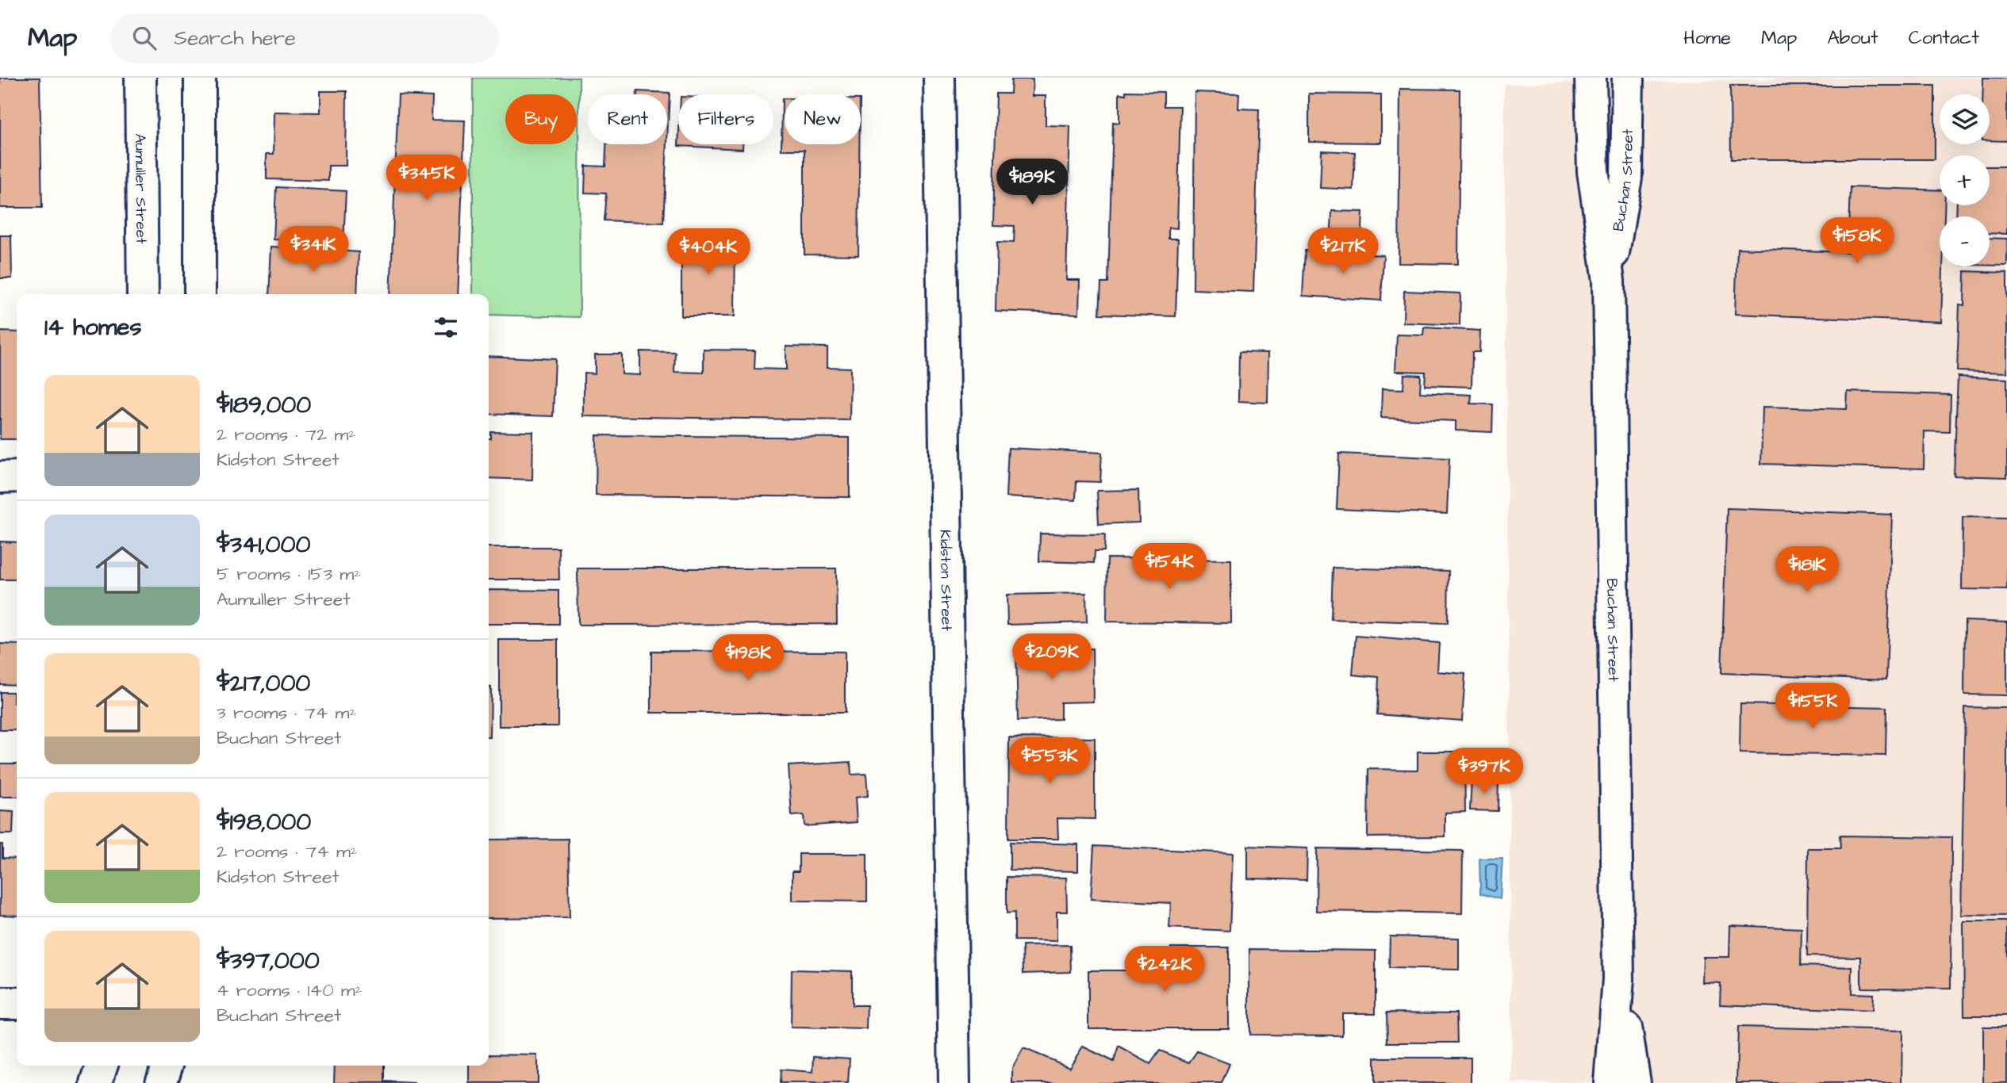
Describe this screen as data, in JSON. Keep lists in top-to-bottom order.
{
  "streets": {
    "street": ["Buchan Street", "Aumuller Street", "Kidston Street"]
  },
  "page": {
    "header": "Map",
    "search": "Search here",
    "nav": [
      "Home",
      "Map",
      "About",
      "Contact"
    ],
    "map_buttons": ["+", "−"],
    "chip": [
      "Buy",
      "Rent",
      "Filters",
      "New"
    ],
    "price": [
      "$345K",
      "$189K",
      "$158K",
      "$341K",
      "$217K",
      "$404K",
      "$154K",
      "$181K",
      "$209K",
      "$198K",
      "$155K",
      "$553K",
      "$397K",
      "$242K"
    ],
    "heading": "14 homes",
    "list": [
      {
        "name": "$189,000",
        "note": "2 rooms · 72 m² · Kidston Street"
      },
      {
        "name": "$341,000",
        "note": "5 rooms · 153 m² · Aumuller Street"
      },
      {
        "name": "$217,000",
        "note": "3 rooms · 74 m² · Buchan Street"
      },
      {
        "name": "$198,000",
        "note": "2 rooms · 74 m² · Kidston Street"
      },
      {
        "name": "$397,000",
        "note": "4 rooms · 140 m² · Buchan Street"
      }
    ]
  }
}
